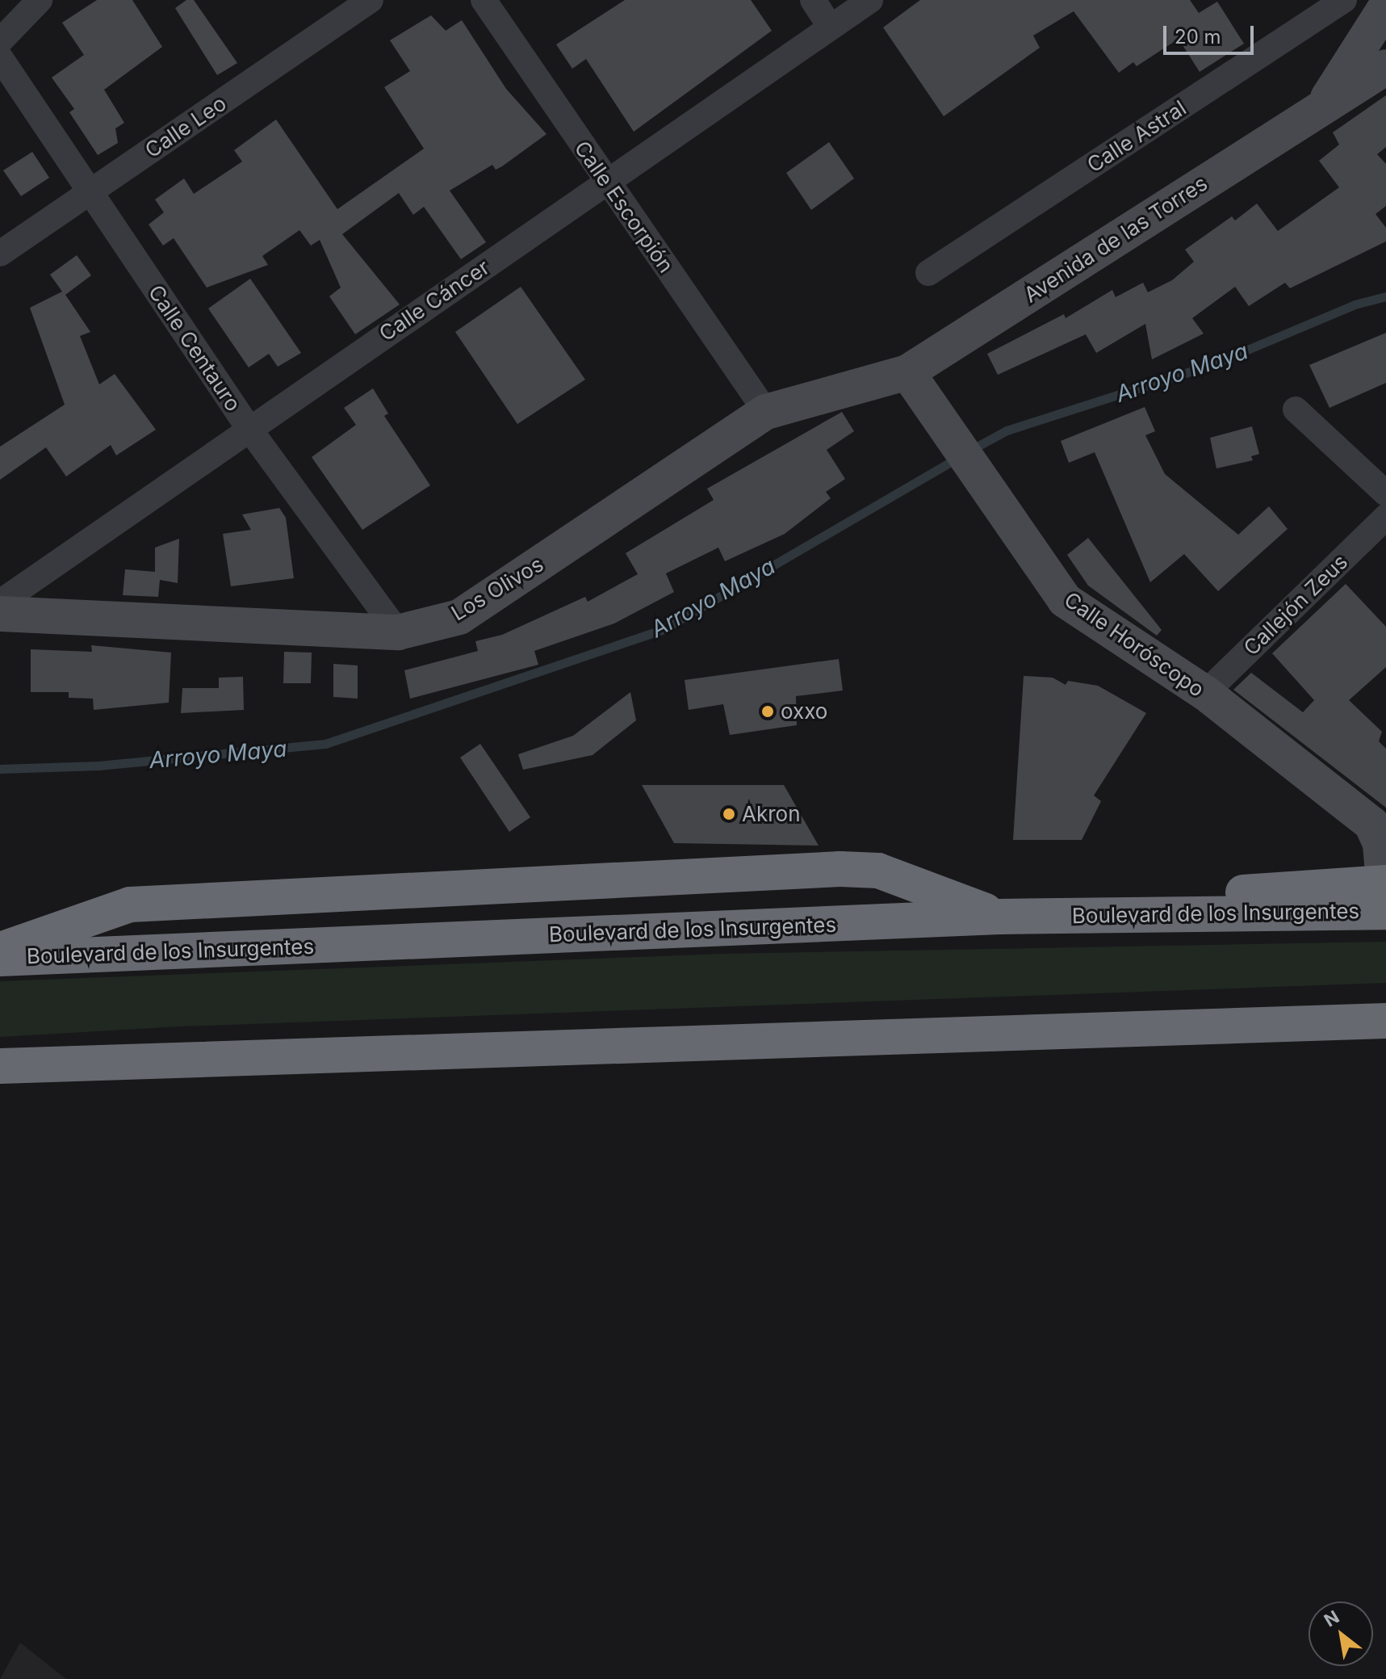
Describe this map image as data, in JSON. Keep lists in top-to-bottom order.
{
  "streets": {
    "highway": ["Boulevard de los Insurgentes"],
    "street": [
      "Calle Leo",
      "Calle Astral",
      "Calle Escorpión",
      "Avenida de las Torres",
      "Calle Cáncer",
      "Calle Centauro",
      "Los Olivos",
      "Callejón Zeus",
      "Calle Horóscopo"
    ]
  },
  "crossings": [
    ["Calle Leo", "Calle Centauro"],
    ["Calle Escorpión", "Calle Cáncer"],
    ["Calle Escorpión", "Los Olivos"],
    ["Avenida de las Torres", "Los Olivos"],
    ["Avenida de las Torres", "Calle Horóscopo"],
    ["Calle Cáncer", "Calle Centauro"],
    ["Calle Centauro", "Los Olivos"],
    ["Los Olivos", "Calle Horóscopo"],
    ["Callejón Zeus", "Calle Horóscopo"],
    ["Calle Horóscopo", "Boulevard de los Insurgentes"]
  ],
  "water": ["Arroyo Maya"],
  "places": ["oxxo", "Akron"],
  "scale_bar": "20 m",
  "north": "top left"
}
